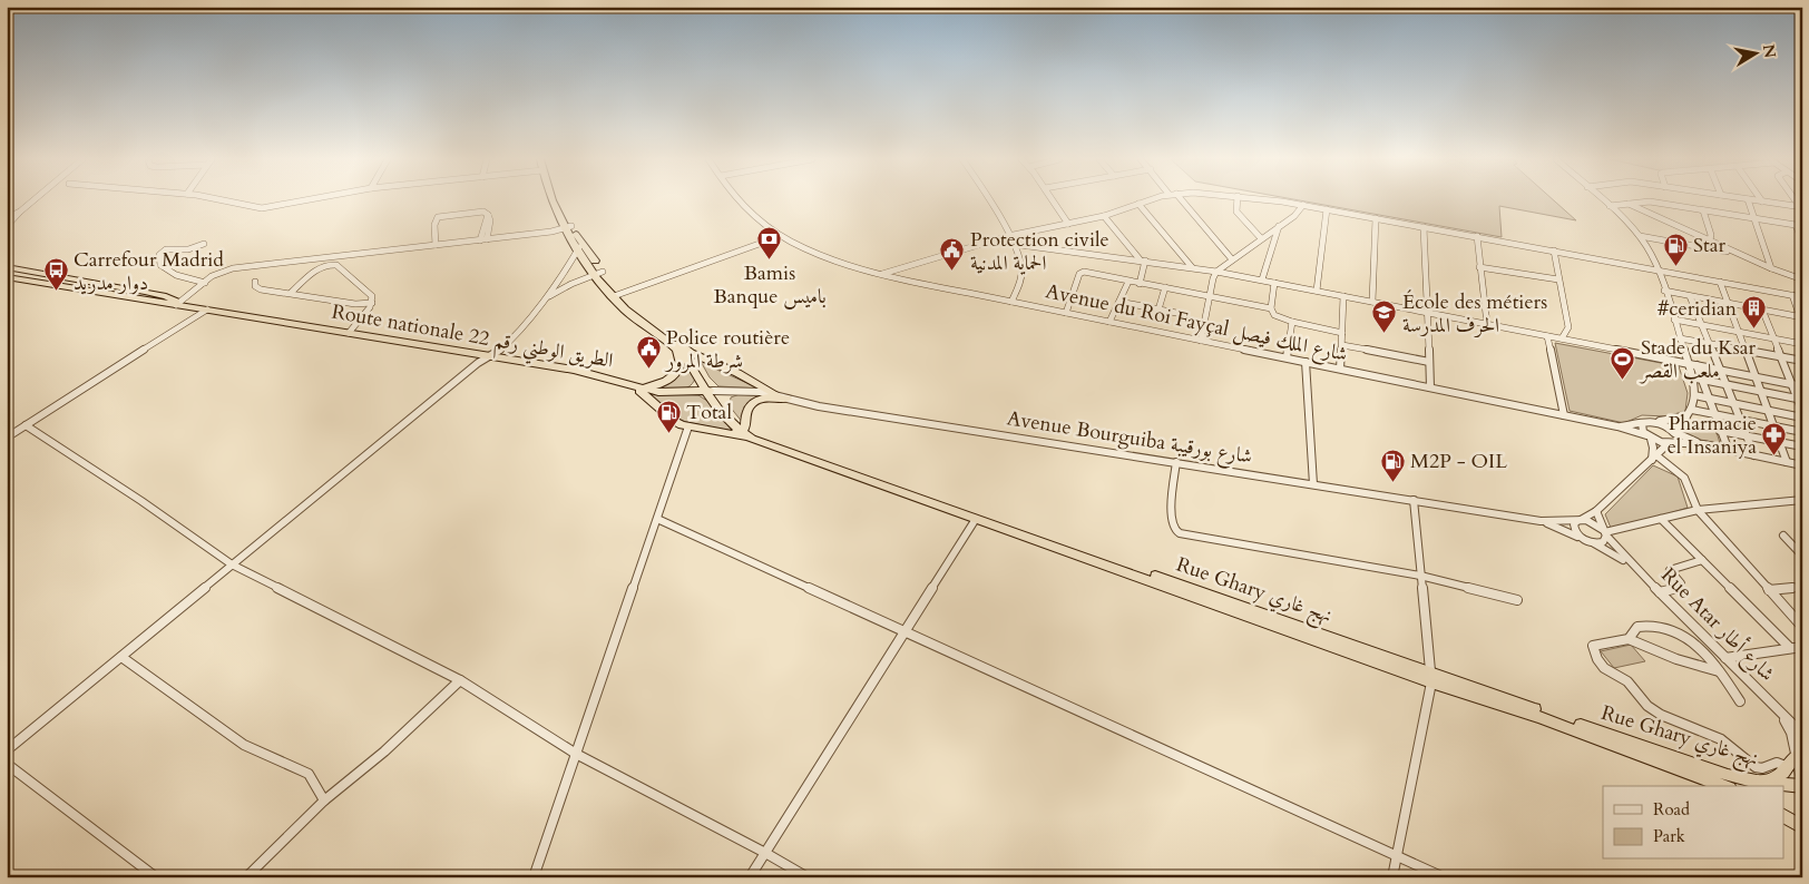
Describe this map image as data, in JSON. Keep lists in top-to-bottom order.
{
  "streets": {
    "highway": ["Route nationale 22 الطريق الوطني رقم", "Rue Ghary نهج غاري"],
    "street": ["Avenue du Roi Fayçal شارع الملك فيصل", "Avenue Bourguiba شارع بورقيبة", "Rue Atar شارع أطار"]
  },
  "crossings": [
    ["Route nationale 22 الطريق الوطني رقم", "Avenue Bourguiba شارع بورقيبة"],
    ["Route nationale 22 الطريق الوطني رقم", "Rue Ghary نهج غاري"],
    ["Avenue Bourguiba شارع بورقيبة", "Rue Ghary نهج غاري"],
    ["Avenue Bourguiba شارع بورقيبة", "Rue Atar شارع أطار"],
    ["Rue Ghary نهج غاري", "Rue Atar شارع أطار"]
  ],
  "places": {
    "bank": ["Bamis Banque باميس"],
    "fuel station": ["Star", "Total", "M2P - OIL"],
    "public building": ["Protection civile الحماية المدنية", "Police routière شرطة المرور"],
    "bus stop": ["Carrefour Madrid دوار مدريد"],
    "building": ["#ceridian"],
    "school or university": ["École des métiers الحرف المدرسة"],
    "sports": ["Stade du Ksar ملعب القصر"],
    "pharmacy": ["Pharmacie el Insaniya"]
  },
  "legend": ["Road", "Park"],
  "north": "right"
}
